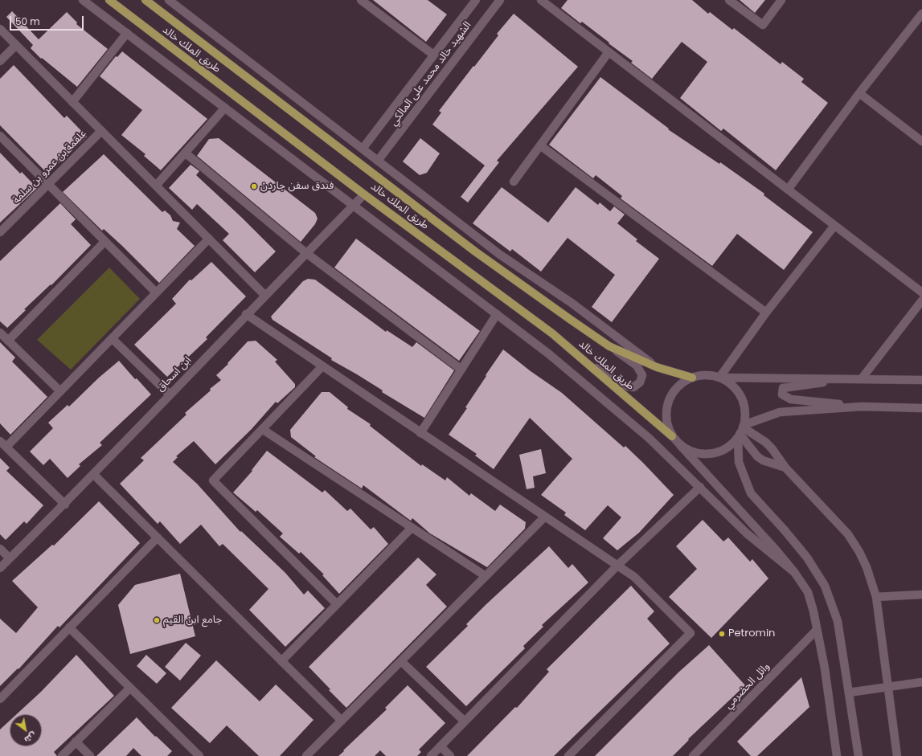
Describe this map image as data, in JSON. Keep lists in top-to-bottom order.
{
  "streets": {
    "main road": ["طريق الملك خالد"],
    "street": [
      "الشهيد خالد محمد على المالكي",
      "علقمة بن عمرو بن سلمة",
      "ابن اسحاق",
      "وائل الحضرمي"
    ]
  },
  "crossings": [
    ["طريق الملك خالد", "ابن اسحاق"]
  ],
  "places": ["فندق سفن جاردن", "جامع ابن القيم", "Petromin"],
  "scale_bar": "50 m",
  "north": "bottom right"
}
